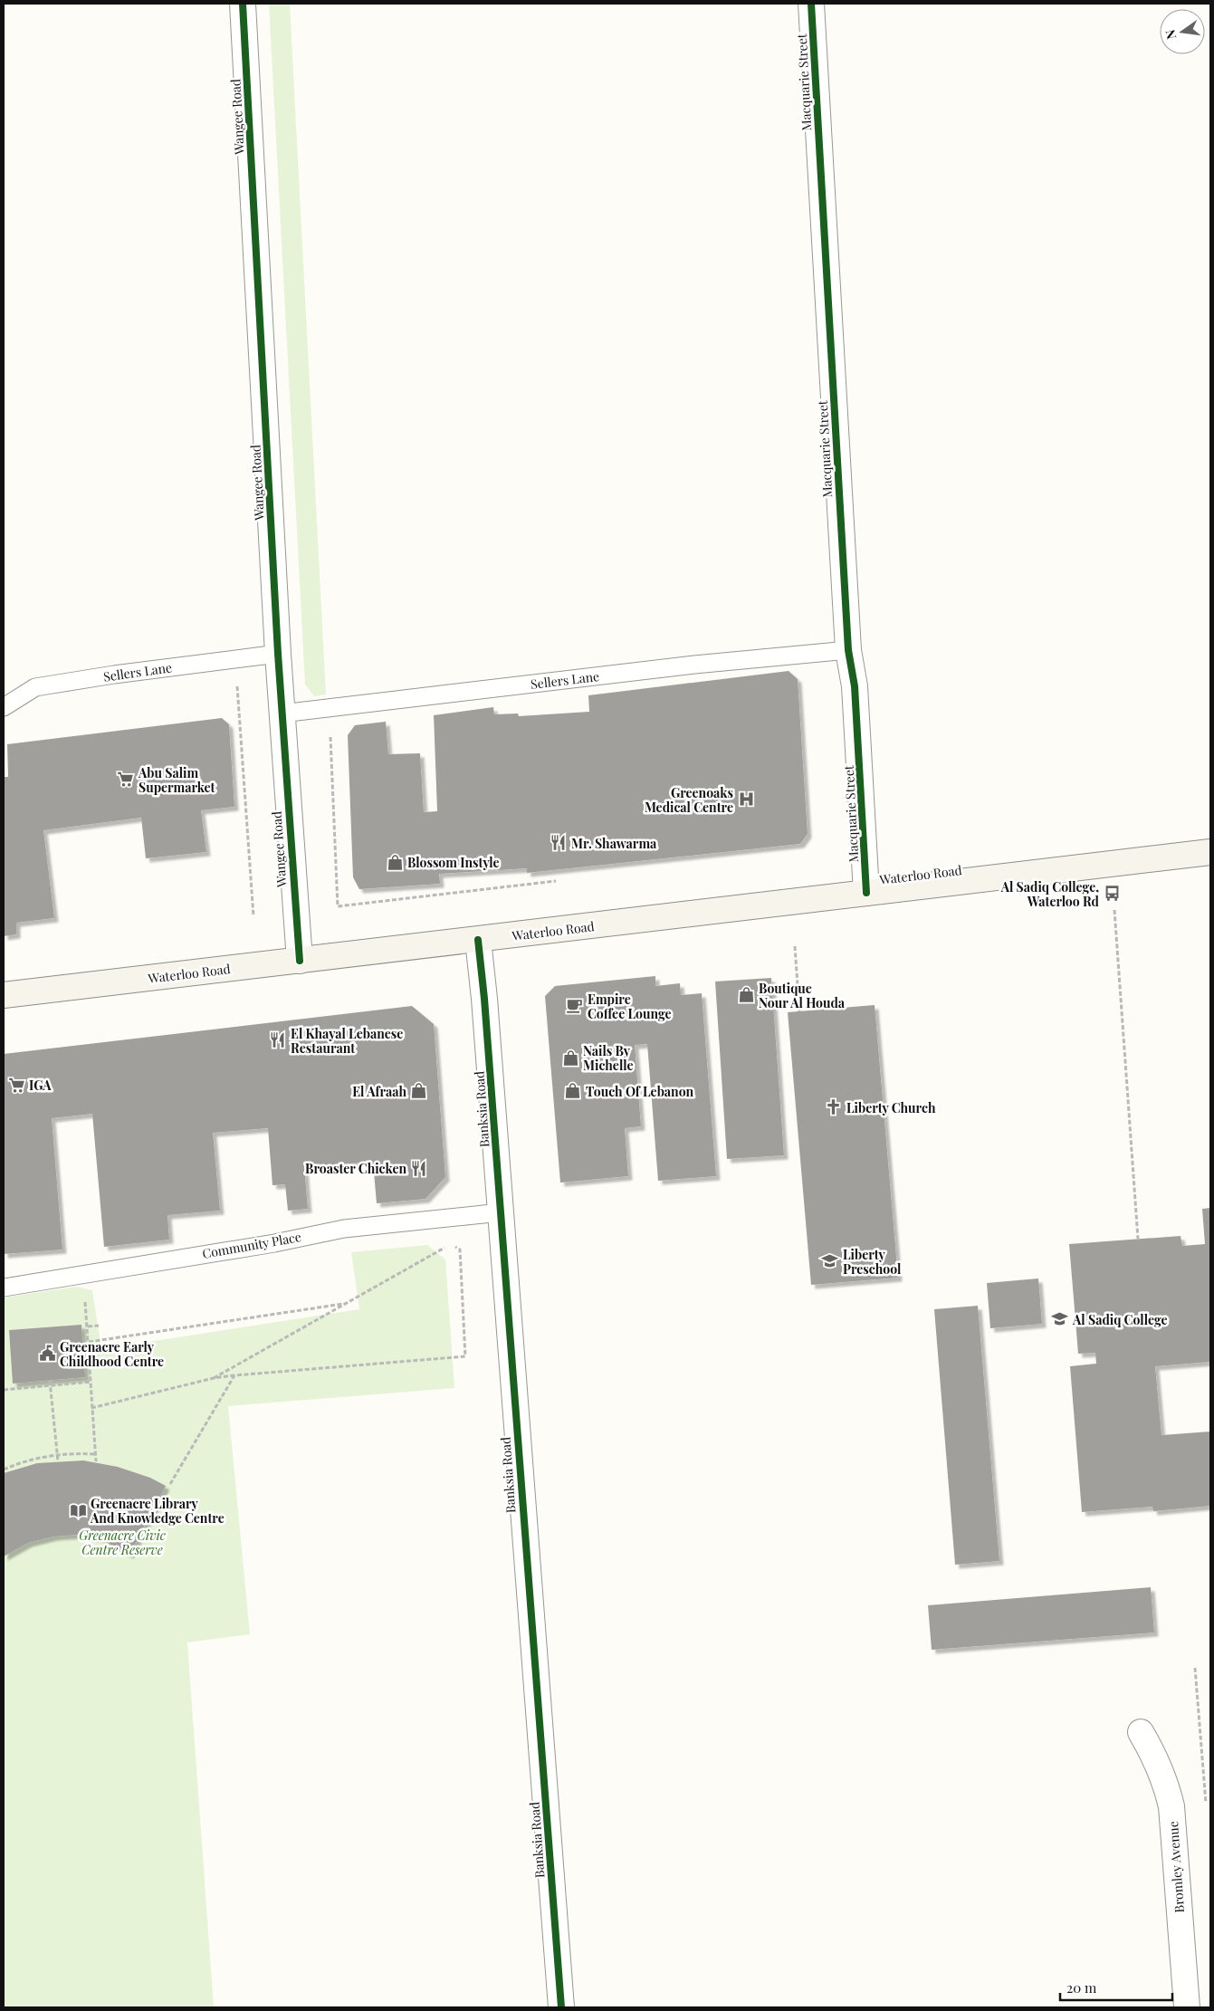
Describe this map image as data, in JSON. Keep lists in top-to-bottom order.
{
  "streets": {
    "main road": ["Waterloo Road"],
    "street": [
      "Macquarie Street",
      "Wangee Road",
      "Banksia Road",
      "Bromley Avenue"
    ],
    "lane": ["Sellers Lane", "Community Place"]
  },
  "crossings": [
    ["Macquarie Street", "Sellers Lane"],
    ["Macquarie Street", "Waterloo Road"],
    ["Wangee Road", "Sellers Lane"],
    ["Wangee Road", "Waterloo Road"],
    ["Waterloo Road", "Banksia Road"],
    ["Banksia Road", "Community Place"]
  ],
  "parks": ["Greenacre Civic Centre Reserve"],
  "places": {
    "supermarket": ["Abu Salim Supermarket", "IGA"],
    "hospital": ["Greenoaks Medical Centre"],
    "restaurant": ["Mr. Shawarma", "El Khayal Lebanese Restaurant", "Broaster Chicken"],
    "shop": [
      "Blossom Instyle",
      "Boutique Nour Al Houda",
      "Nails By Michelle",
      "El Afraah",
      "Touch Of Lebanon"
    ],
    "bus stop": ["Al Sadiq College, Waterloo Rd"],
    "cafe": ["Empire Coffee Lounge"],
    "church": ["Liberty Church"],
    "school or university": ["Liberty Preschool", "Al Sadiq College"],
    "public building": ["Greenacre Early Childhood Centre"],
    "library": ["Greenacre Library And Knowledge Centre"]
  },
  "scale_bar": "20 m",
  "north": "left"
}
